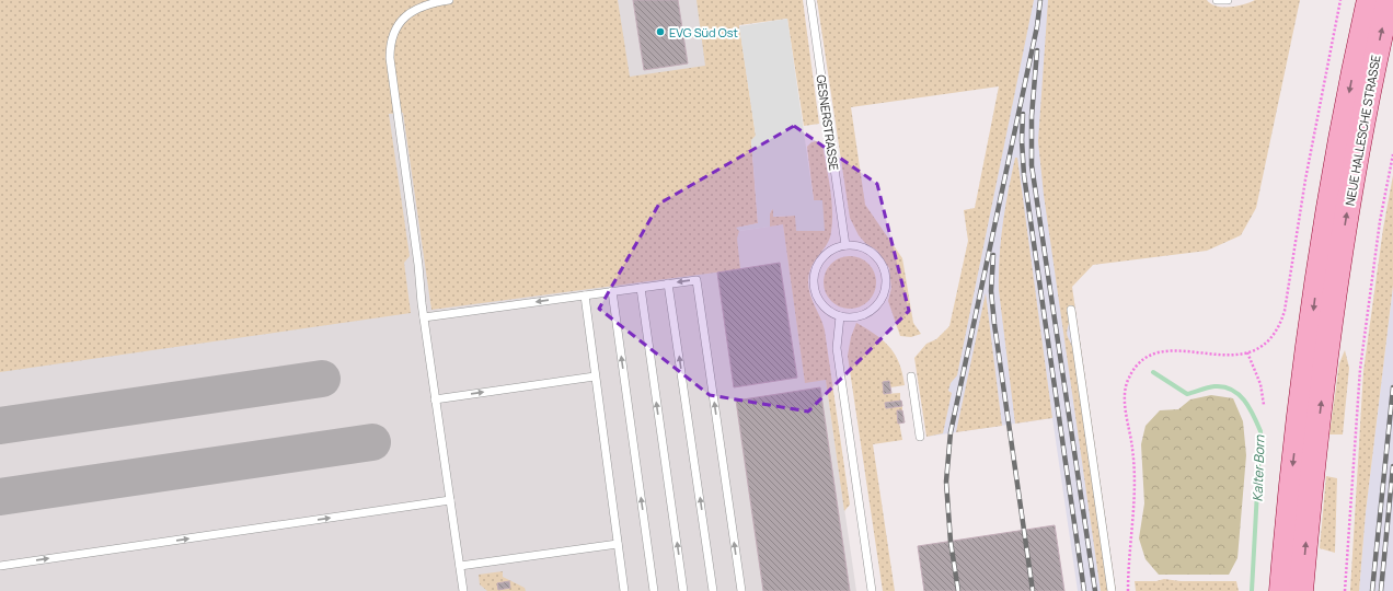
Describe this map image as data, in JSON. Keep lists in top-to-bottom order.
{
  "streets": {
    "main road": ["NEUE HALLESCHE STRASSE"],
    "lane": ["GESNERSTRASSE"]
  },
  "water": ["Kalter Born"],
  "places": ["EVG Süd Ost"]
}
